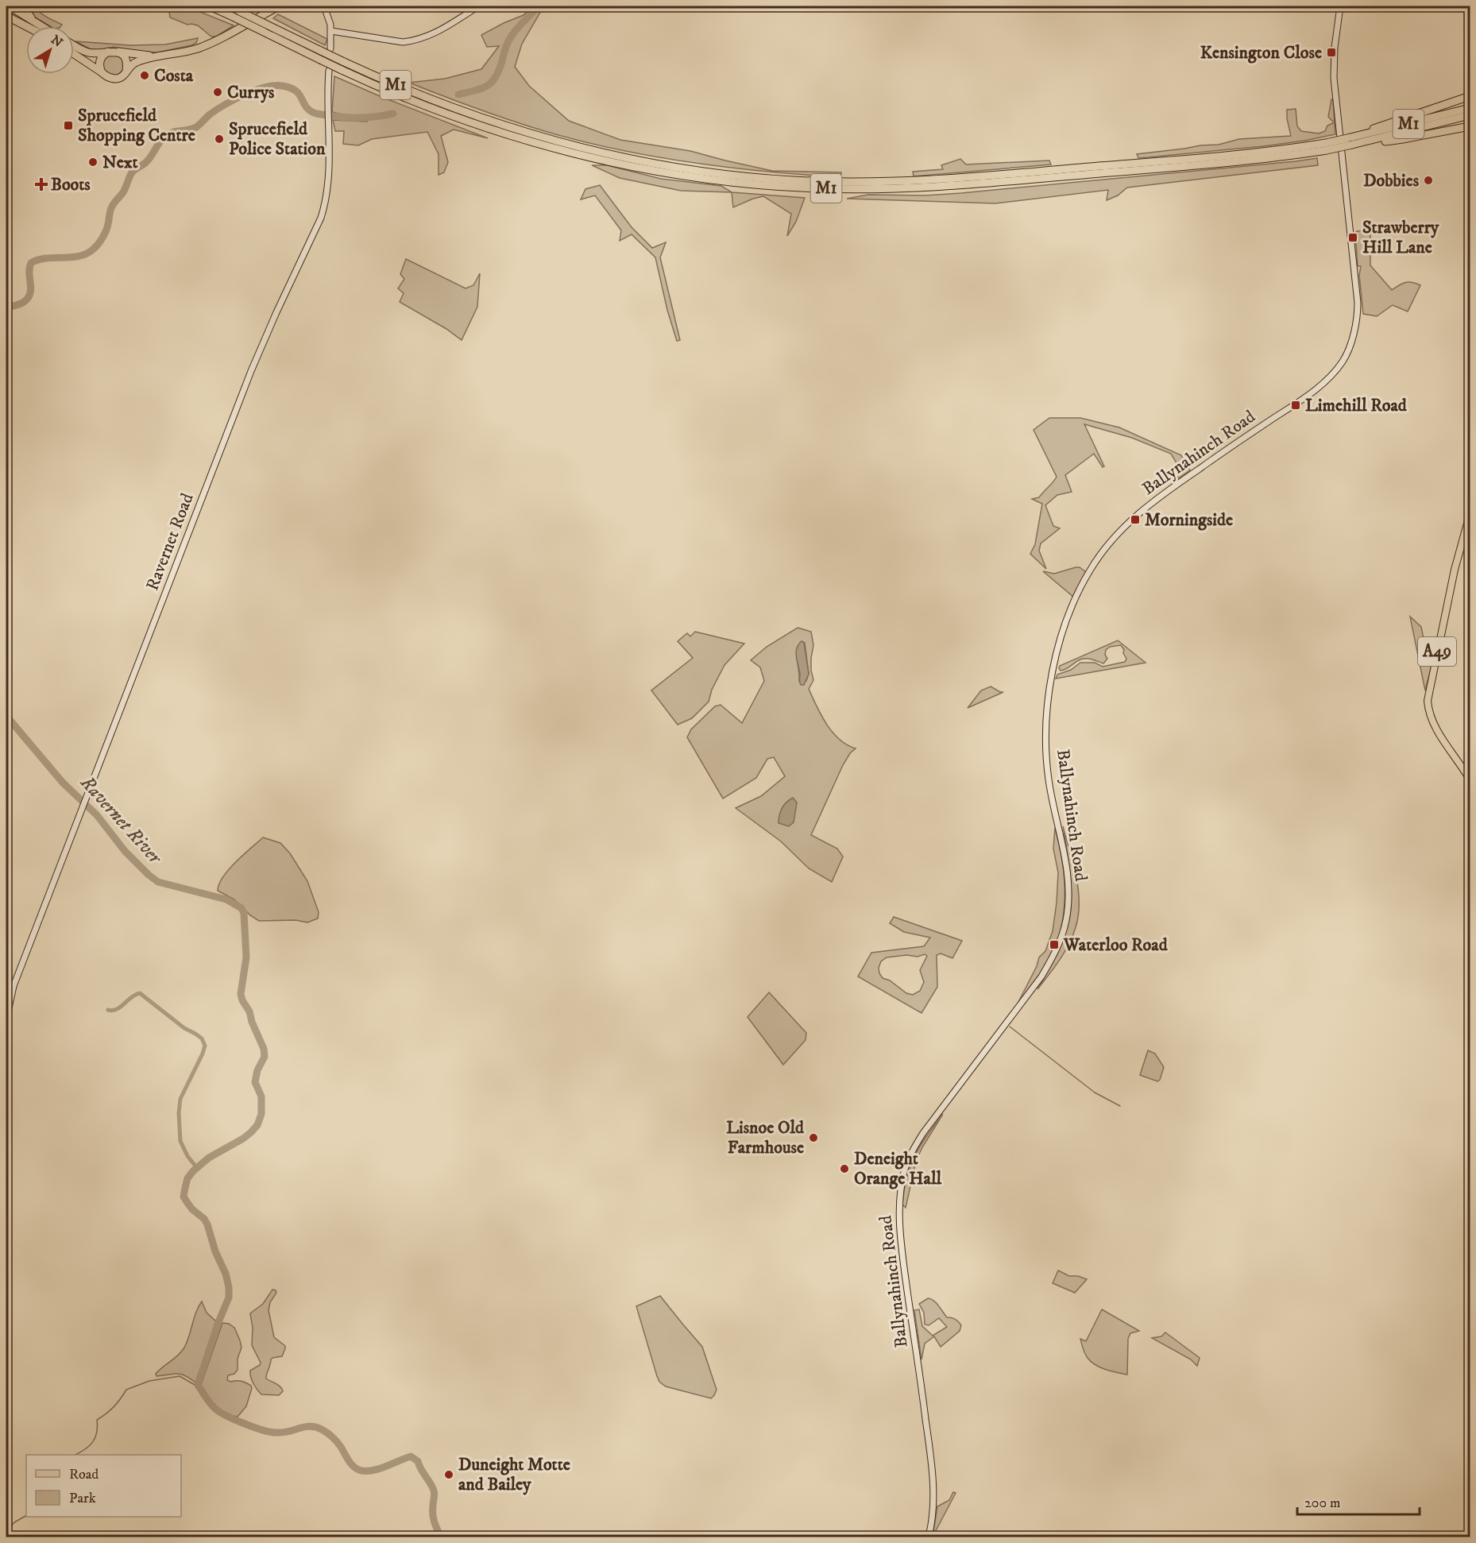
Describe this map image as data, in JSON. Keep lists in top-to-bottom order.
{
  "streets": {
    "highway": ["M1"],
    "main road": ["A49"],
    "street": ["Ballynahinch Road", "Ravernet Road"]
  },
  "water": ["Ravernet River"],
  "places": {
    "transit": [
      "Kensington Close",
      "Sprucefield Shopping Centre",
      "Strawberry Hill Lane",
      "Limehill Road",
      "Morningside",
      "Waterloo Road"
    ],
    "other": [
      "Costa",
      "Currys",
      "Sprucefield Police Station",
      "Next",
      "Dobbies",
      "Lisnoe Old Farmhouse",
      "Deneight Orange Hall",
      "Duneight Motte and Bailey"
    ],
    "health": ["Boots"]
  },
  "legend": ["Road", "Park"],
  "scale_bar": "200 m",
  "north": "top right"
}
